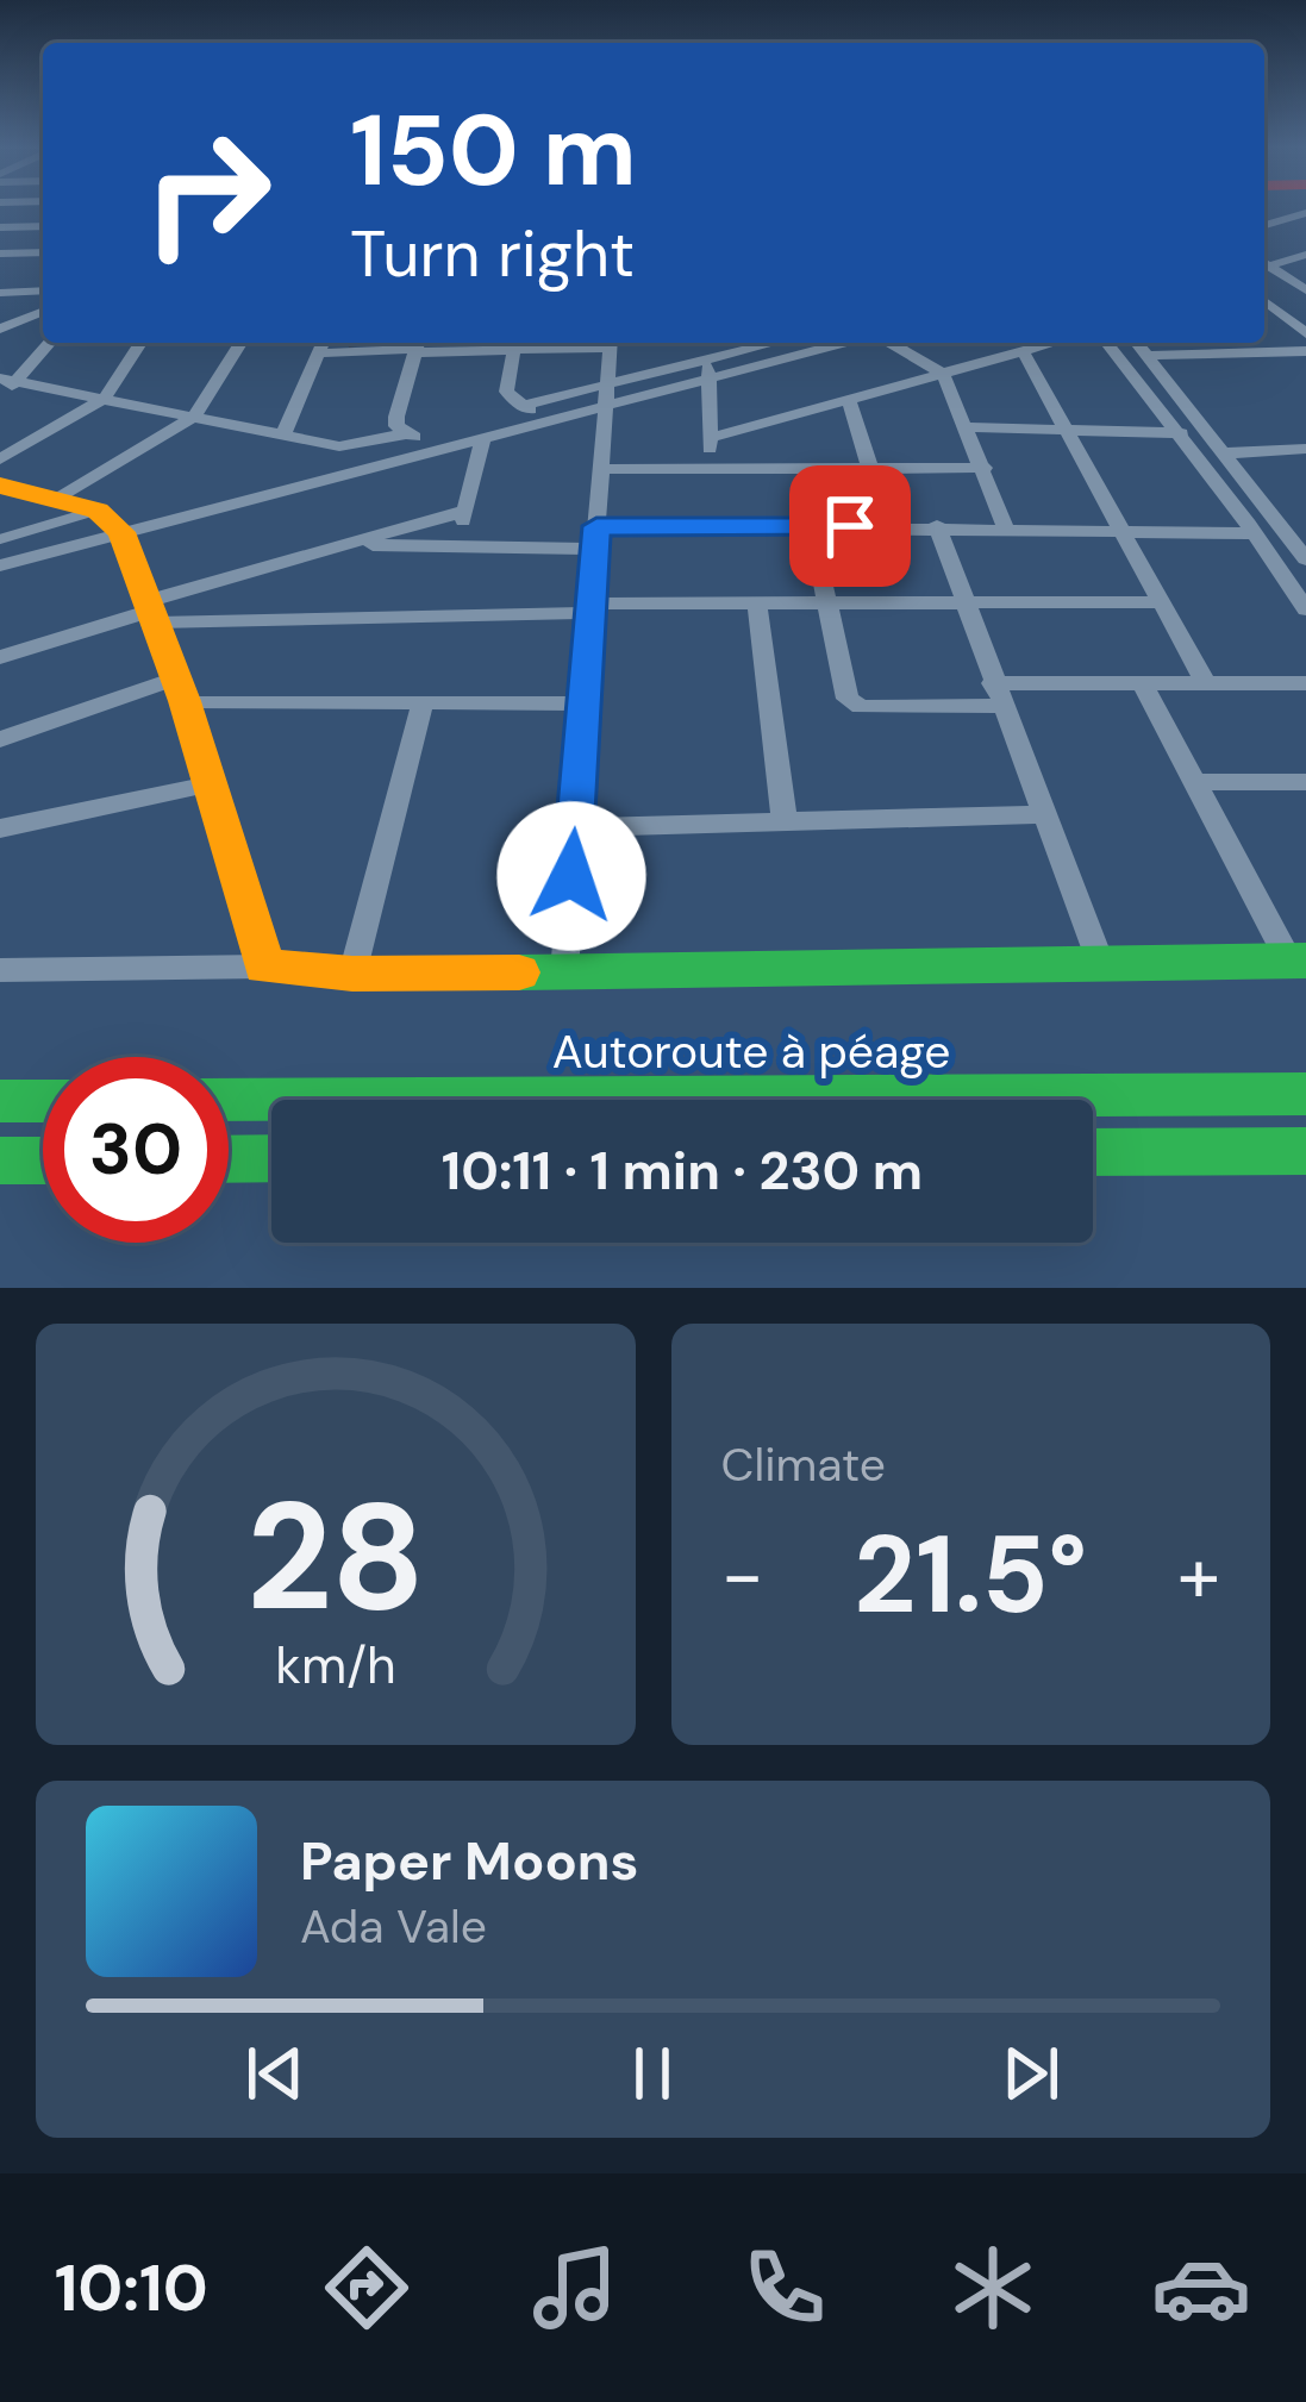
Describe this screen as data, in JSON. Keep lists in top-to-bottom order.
{
  "streets": {
    "main road": ["Autoroute à péage"]
  },
  "page": {
    "turn": ["150 m", "Turn right"],
    "limit": "30",
    "trip": "10:11 · 1 min · 230 m",
    "tile": "Climate",
    "heat": ["−", "21.5°", "+"],
    "song": ["Paper Moons", "Ada Vale"],
    "tabs": "10:10",
    "gauge": ["28", "km/h"]
  }
}
